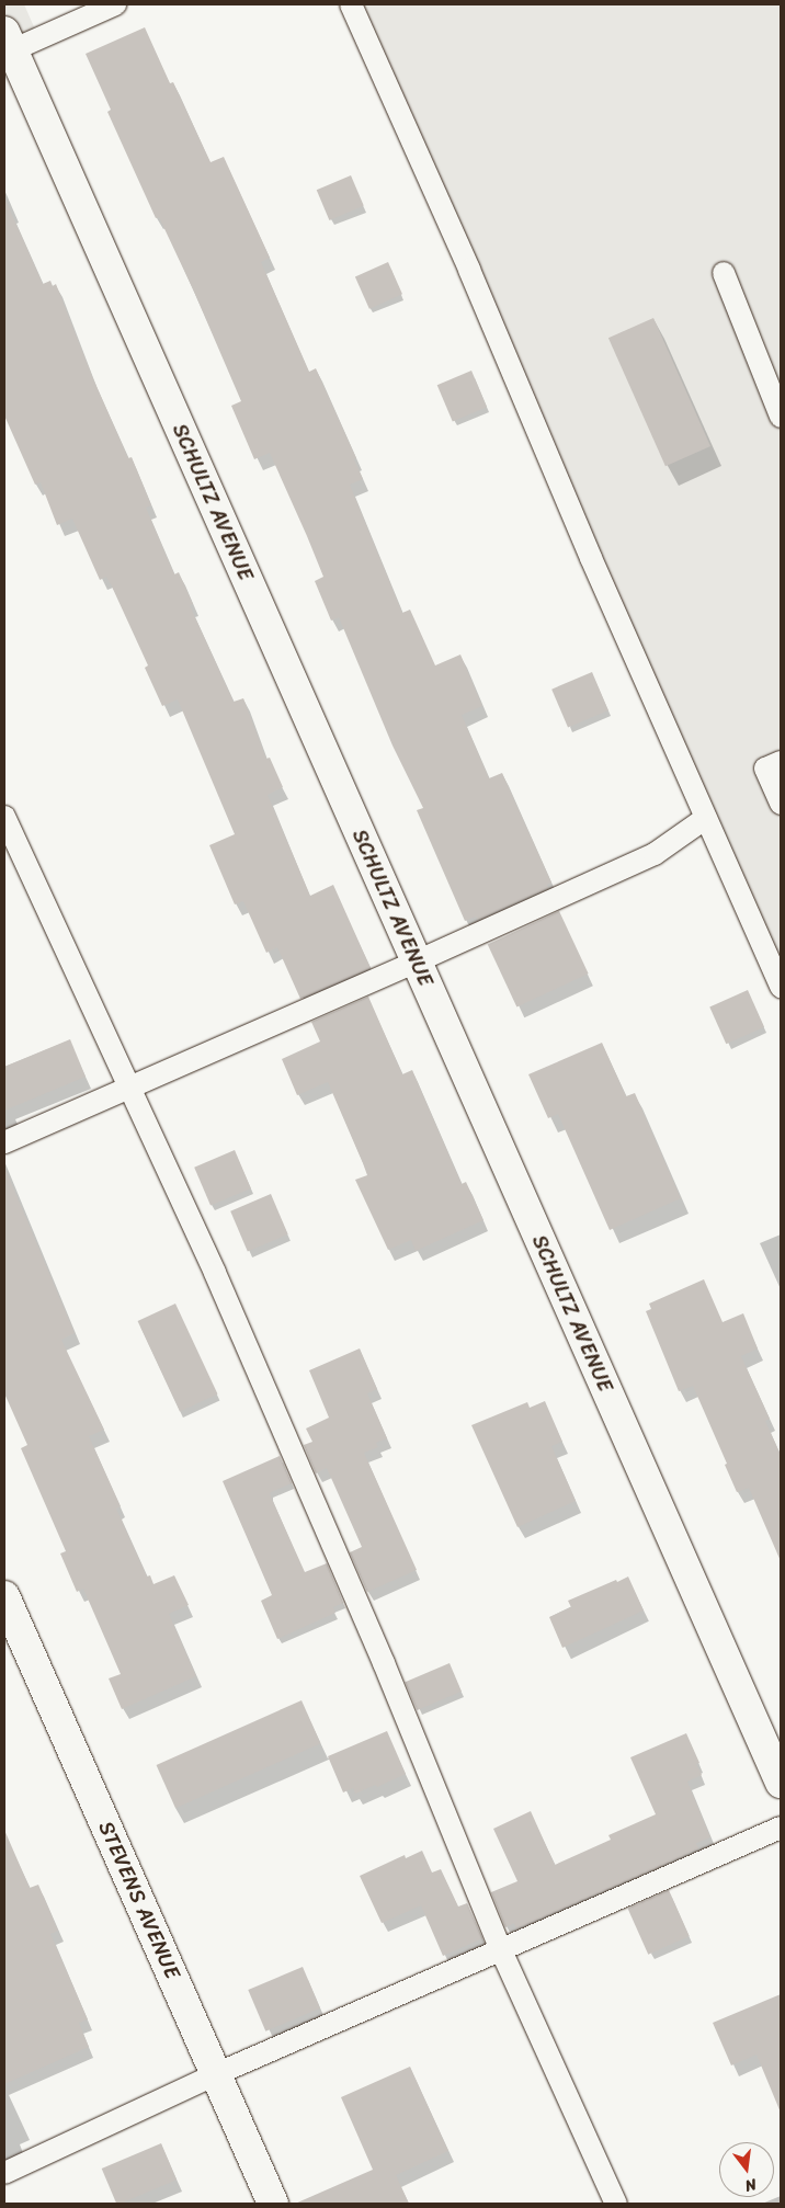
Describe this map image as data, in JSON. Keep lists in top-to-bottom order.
{
  "streets": {
    "street": ["SCHULTZ AVENUE", "STEVENS AVENUE"]
  },
  "north": "bottom"
}
